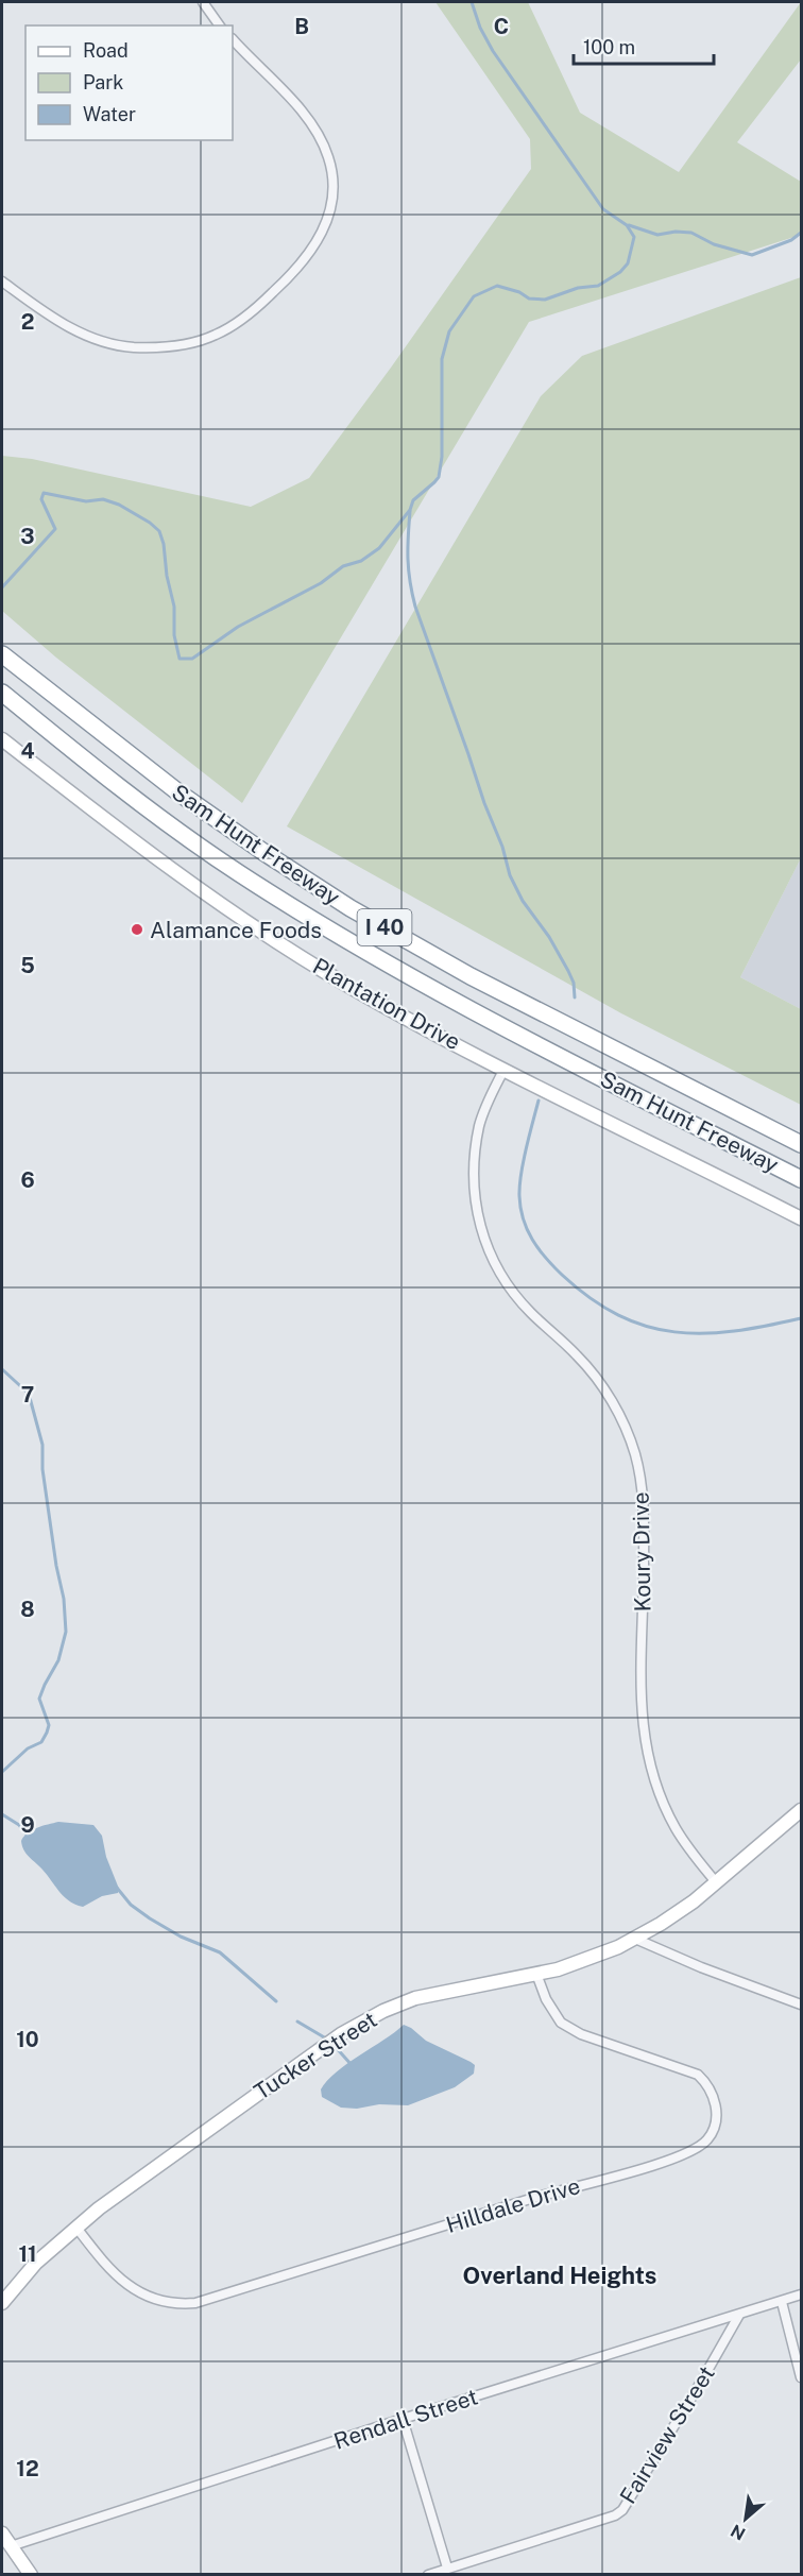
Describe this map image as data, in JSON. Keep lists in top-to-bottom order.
{
  "streets": {
    "highway": ["Sam Hunt Freeway", "I 40"],
    "street": [
      "Plantation Drive",
      "Koury Drive",
      "Tucker Street",
      "Hilldale Drive",
      "Rendall Street",
      "Fairview Street"
    ]
  },
  "crossings": [
    ["Plantation Drive", "Koury Drive"],
    ["Koury Drive", "Tucker Street"],
    ["Tucker Street", "Hilldale Drive"],
    ["Rendall Street", "Fairview Street"]
  ],
  "districts": ["Overland Heights"],
  "places": ["Alamance Foods"],
  "legend": ["Road", "Park", "Water"],
  "scale_bar": "100 m",
  "north": "bottom left",
  "grid": {
    "columns": ["B", "C"],
    "rows": [
      "2",
      "3",
      "4",
      "5",
      "6",
      "7",
      "8",
      "9",
      "10",
      "11",
      "12"
    ]
  }
}
